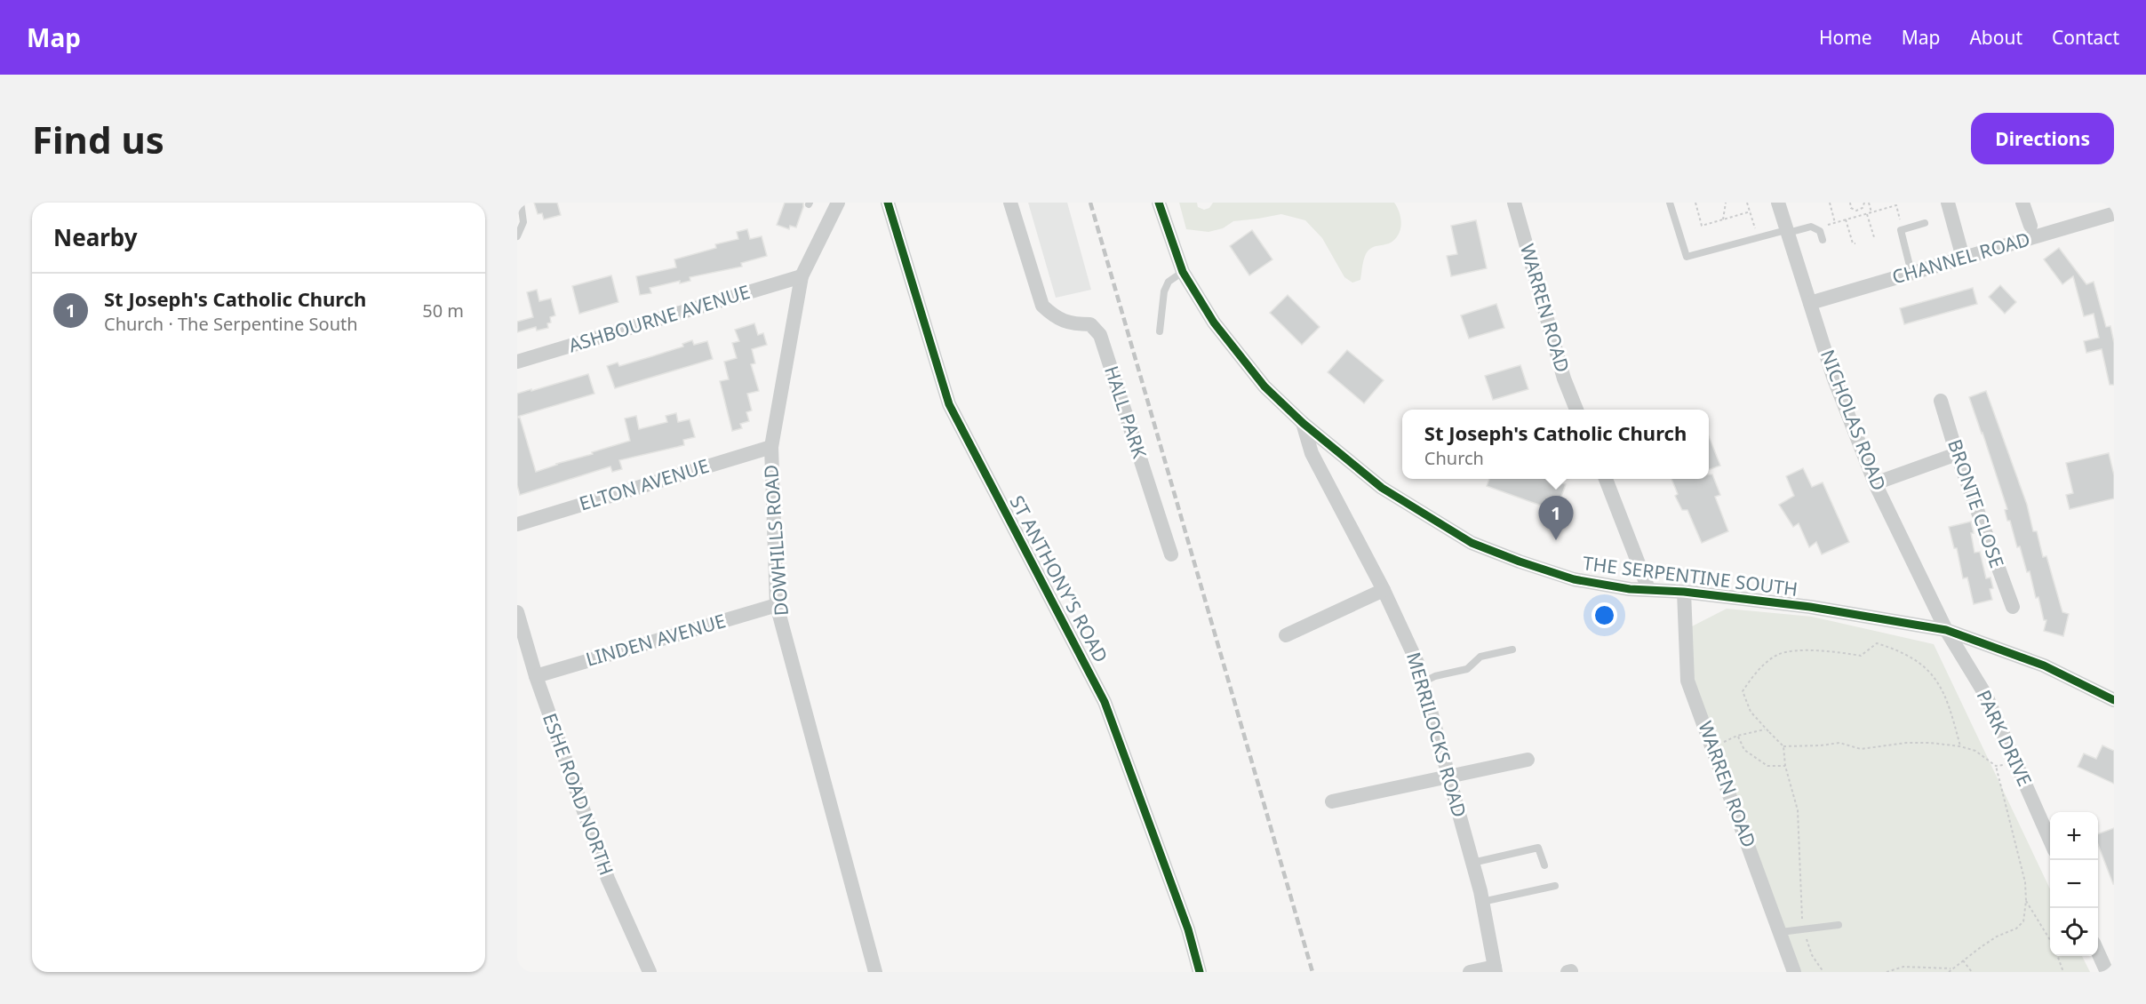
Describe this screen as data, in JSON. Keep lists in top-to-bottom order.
{
  "streets": {
    "street": [
      "CHANNEL ROAD",
      "WARREN ROAD",
      "ASHBOURNE AVENUE",
      "HALL PARK",
      "NICHOLAS ROAD",
      "ELTON AVENUE",
      "BRONTE CLOSE",
      "DOWHILLS ROAD",
      "THE SERPENTINE SOUTH",
      "ST ANTHONY'S ROAD",
      "LINDEN AVENUE",
      "MERRILOCKS ROAD",
      "PARK DRIVE",
      "ESHE ROAD NORTH"
    ]
  },
  "crossings": [
    ["CHANNEL ROAD", "NICHOLAS ROAD"],
    ["WARREN ROAD", "THE SERPENTINE SOUTH"],
    ["ASHBOURNE AVENUE", "DOWHILLS ROAD"],
    ["NICHOLAS ROAD", "THE SERPENTINE SOUTH"],
    ["NICHOLAS ROAD", "PARK DRIVE"],
    ["ELTON AVENUE", "DOWHILLS ROAD"],
    ["DOWHILLS ROAD", "LINDEN AVENUE"],
    ["THE SERPENTINE SOUTH", "MERRILOCKS ROAD"],
    ["THE SERPENTINE SOUTH", "PARK DRIVE"],
    ["LINDEN AVENUE", "ESHE ROAD NORTH"]
  ],
  "page": {
    "header": "Map",
    "nav": [
      "Home",
      "Map",
      "About",
      "Contact"
    ],
    "buttons": "Directions",
    "title": "Find us",
    "heading": "Nearby",
    "list": [
      {
        "mark": "1",
        "name": "St Joseph's Catholic Church",
        "note": "Church · The Serpentine South",
        "value": "50 m"
      }
    ],
    "popup": ["St Joseph's Catholic Church", "Church"],
    "pins": "1",
    "map_buttons": ["+", "−"]
  }
}
